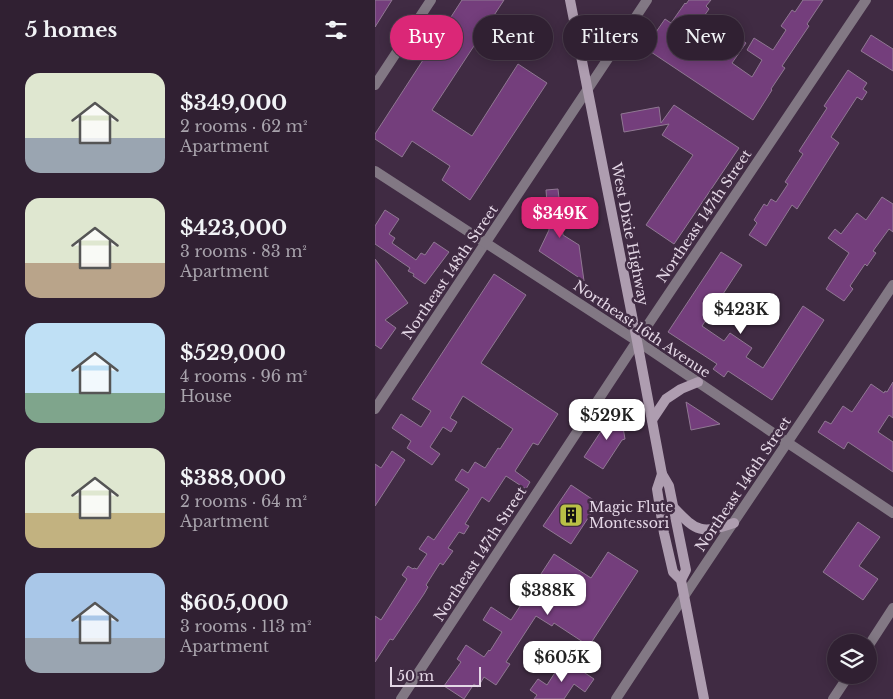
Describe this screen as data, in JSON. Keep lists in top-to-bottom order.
{
  "streets": {
    "main road": ["West Dixie Highway"],
    "street": [
      "Northeast 147th Street",
      "Northeast 148th Street",
      "Northeast 16th Avenue",
      "Northeast 146th Street"
    ]
  },
  "crossings": [
    ["Northeast 147th Street", "West Dixie Highway"],
    ["Northeast 147th Street", "Northeast 16th Avenue"],
    ["West Dixie Highway", "Northeast 148th Street"],
    ["West Dixie Highway", "Northeast 16th Avenue"],
    ["West Dixie Highway", "Northeast 146th Street"],
    ["Northeast 148th Street", "Northeast 16th Avenue"],
    ["Northeast 16th Avenue", "Northeast 146th Street"]
  ],
  "places": {
    "building": ["Magic Flute Montessori"]
  },
  "scale_bar": "50 m",
  "page": {
    "heading": "5 homes",
    "chip": [
      "Buy",
      "Rent",
      "Filters",
      "New"
    ],
    "list": [
      {
        "name": "$349,000",
        "note": "2 rooms · 62 m² · Apartment"
      },
      {
        "name": "$423,000",
        "note": "3 rooms · 83 m² · Apartment"
      },
      {
        "name": "$529,000",
        "note": "4 rooms · 96 m² · House"
      },
      {
        "name": "$388,000",
        "note": "2 rooms · 64 m² · Apartment"
      },
      {
        "name": "$605,000",
        "note": "3 rooms · 113 m² · Apartment"
      }
    ],
    "price": [
      "$349K",
      "$423K",
      "$529K",
      "$388K",
      "$605K"
    ],
    "scale": "50 m"
  }
}
